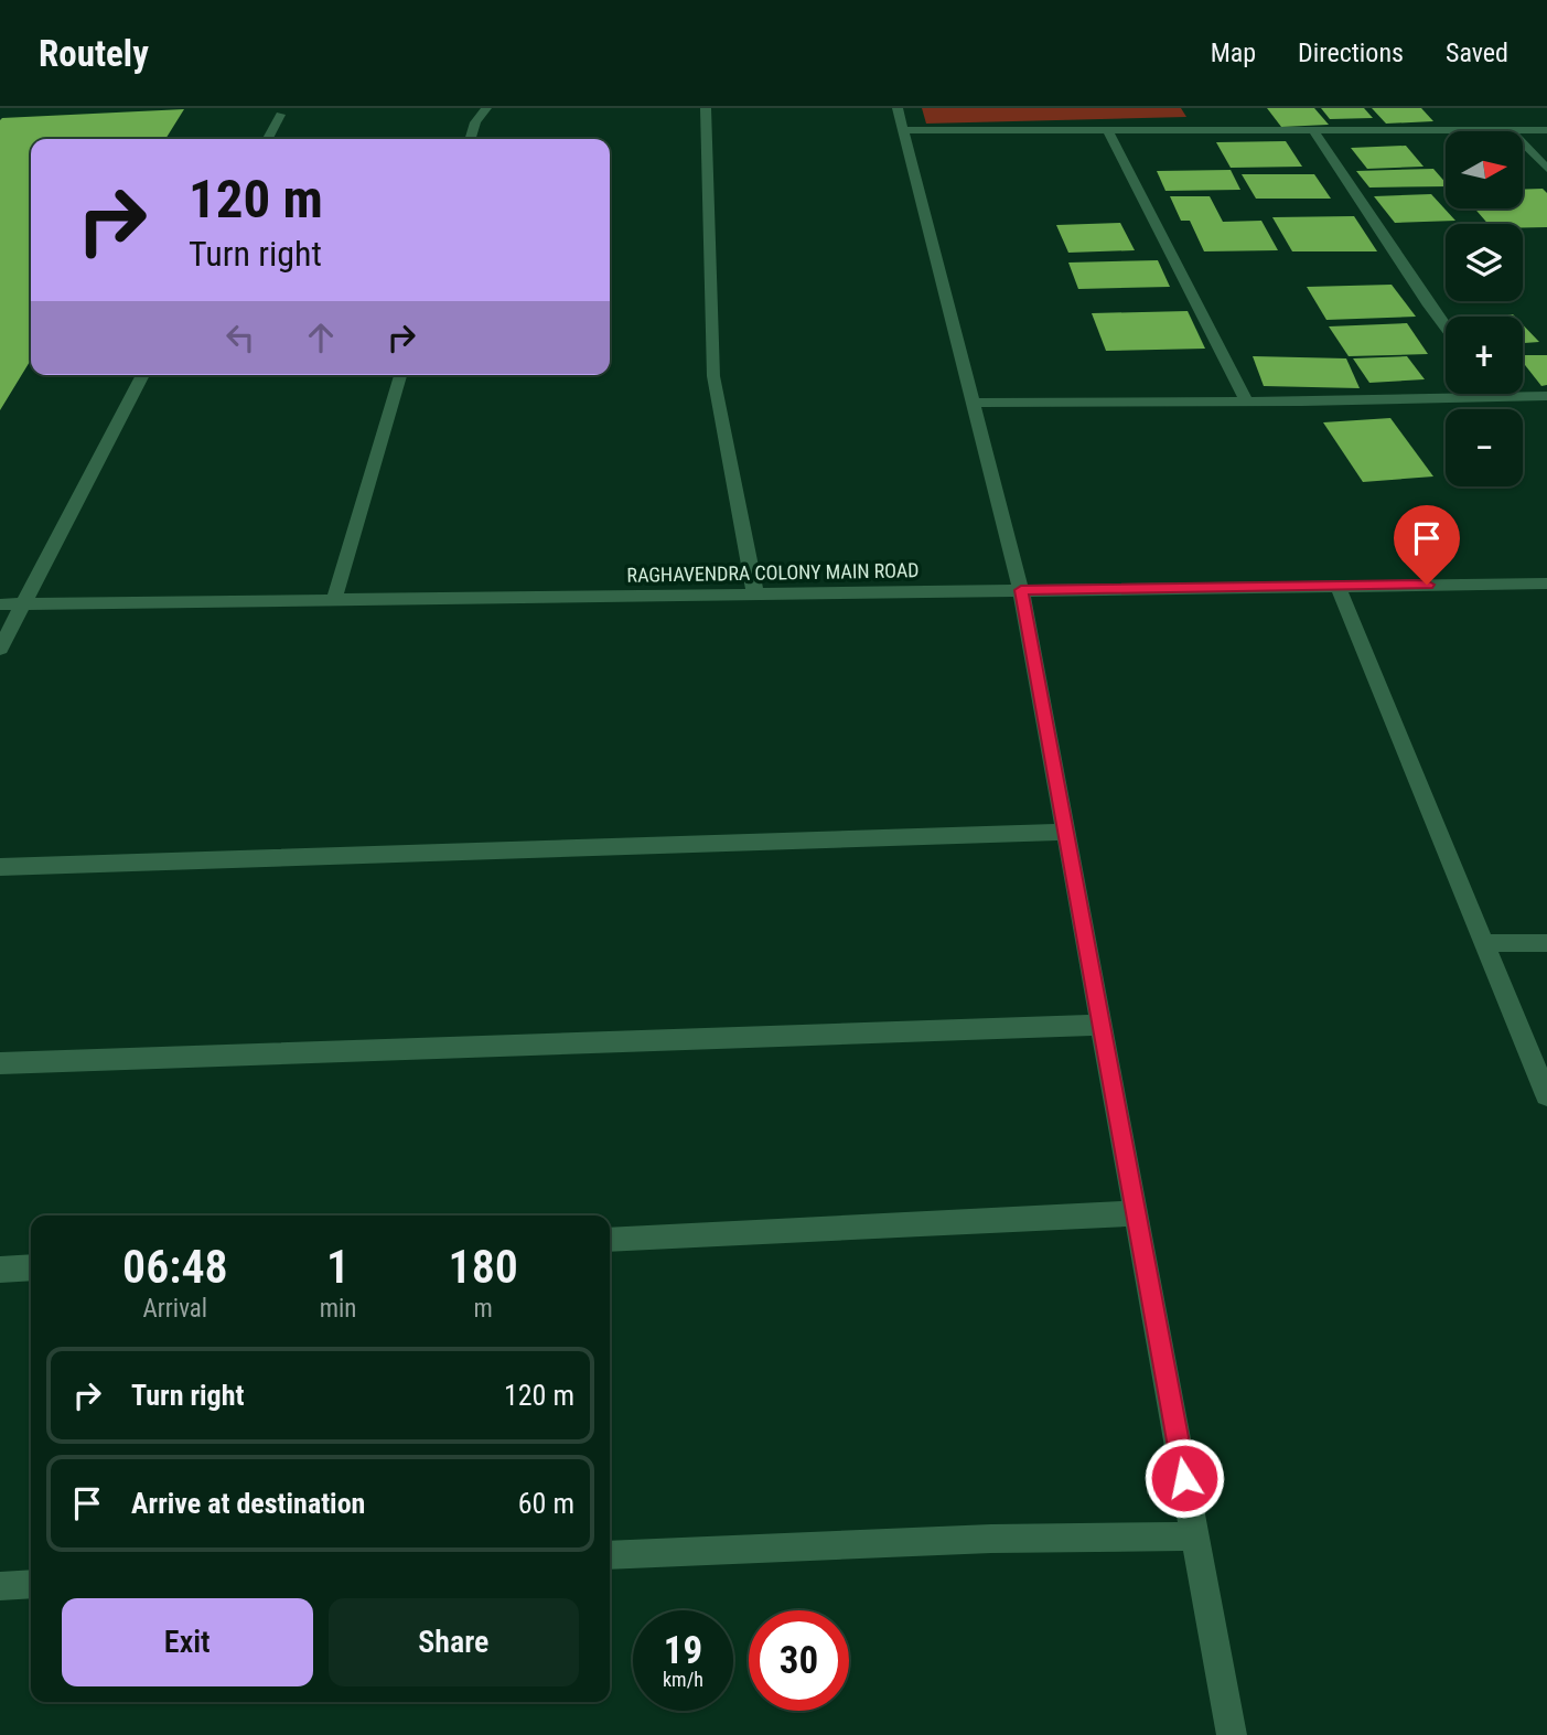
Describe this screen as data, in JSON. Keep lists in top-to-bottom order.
{
  "streets": {
    "street": ["RAGHAVENDRA COLONY MAIN ROAD"]
  },
  "north": "right",
  "page": {
    "header": "Routely",
    "nav": ["Map", "Directions", "Saved"],
    "map_buttons": ["+", "−"],
    "turn": ["120 m", "Turn right"],
    "eta": [
      "06:48",
      "Arrival",
      "1",
      "min",
      "180",
      "m"
    ],
    "list": [
      {
        "name": "Turn right",
        "value": "120 m"
      },
      {
        "name": "Arrive at destination",
        "value": "60 m"
      }
    ],
    "buttons": ["Exit", "Share"],
    "speed": "19 km/h",
    "limit": "30"
  }
}
